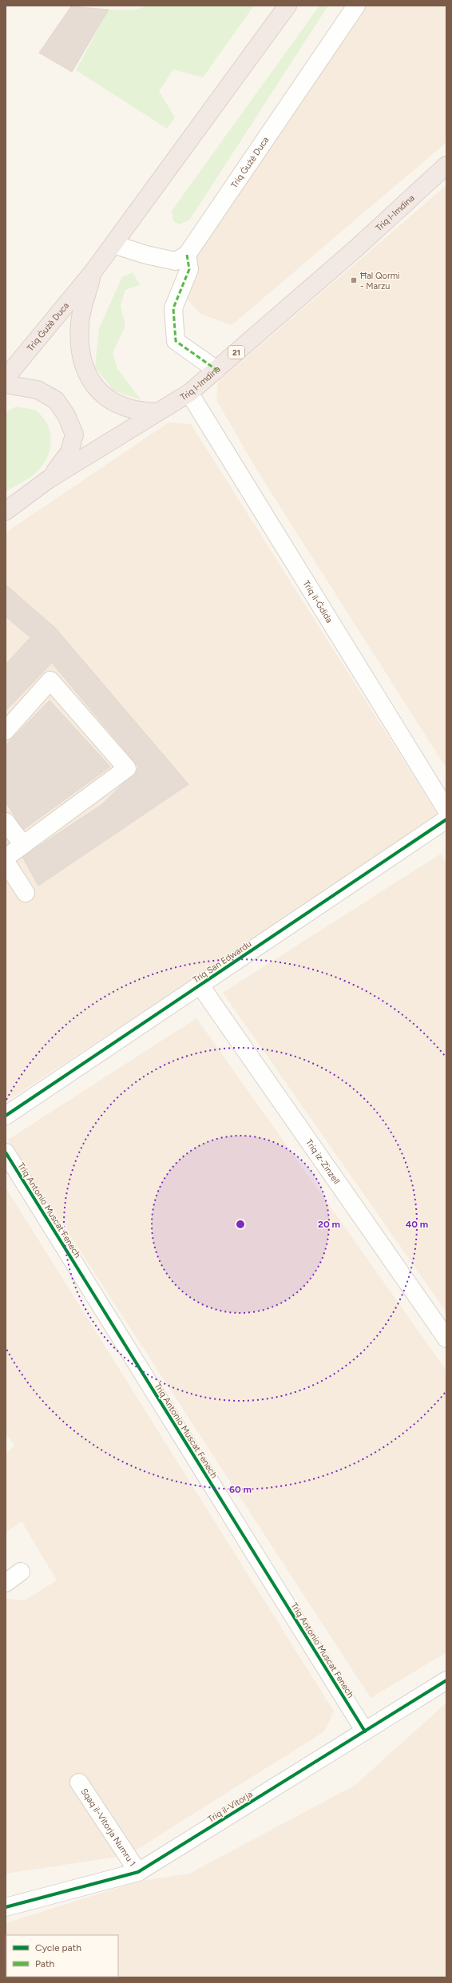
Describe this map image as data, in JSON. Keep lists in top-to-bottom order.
{
  "streets": {
    "highway": ["Triq Ġużè Duca", "Triq l-Imdina", "21"],
    "street": [
      "Triq il-Ġdida",
      "Triq San Edwardu",
      "Triq iz-Zinzell",
      "Triq Antonio Muscat Fenech",
      "Triq il-Vitorja",
      "Sqaq il-Vitorja Numru 1"
    ]
  },
  "crossings": [
    ["Triq l-Imdina", "Triq il-Ġdida"],
    ["Triq San Edwardu", "Triq iz-Zinzell"],
    ["Triq Antonio Muscat Fenech", "Triq il-Vitorja"],
    ["Triq il-Vitorja", "Sqaq il-Vitorja Numru 1"]
  ],
  "places": {
    "transit": ["Ħal Qormi - Marzu"]
  },
  "legend": ["Cycle path", "Path"],
  "rings": ["20 m", "40 m", "60 m"]
}
